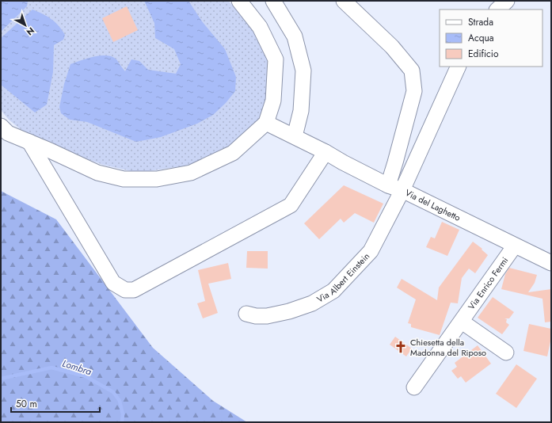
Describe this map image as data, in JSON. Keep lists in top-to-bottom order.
{
  "streets": {
    "street": ["Via del Laghetto", "Via Albert Einstein", "Via Enrico Fermi"]
  },
  "crossings": [
    ["Via del Laghetto", "Via Albert Einstein"],
    ["Via del Laghetto", "Via Enrico Fermi"]
  ],
  "water": ["Lombra"],
  "places": {
    "church": ["Chiesetta della Madonna del Riposo"]
  },
  "legend": ["Strada", "Acqua", "Edificio"],
  "scale_bar": "50 m",
  "north": "bottom right"
}
